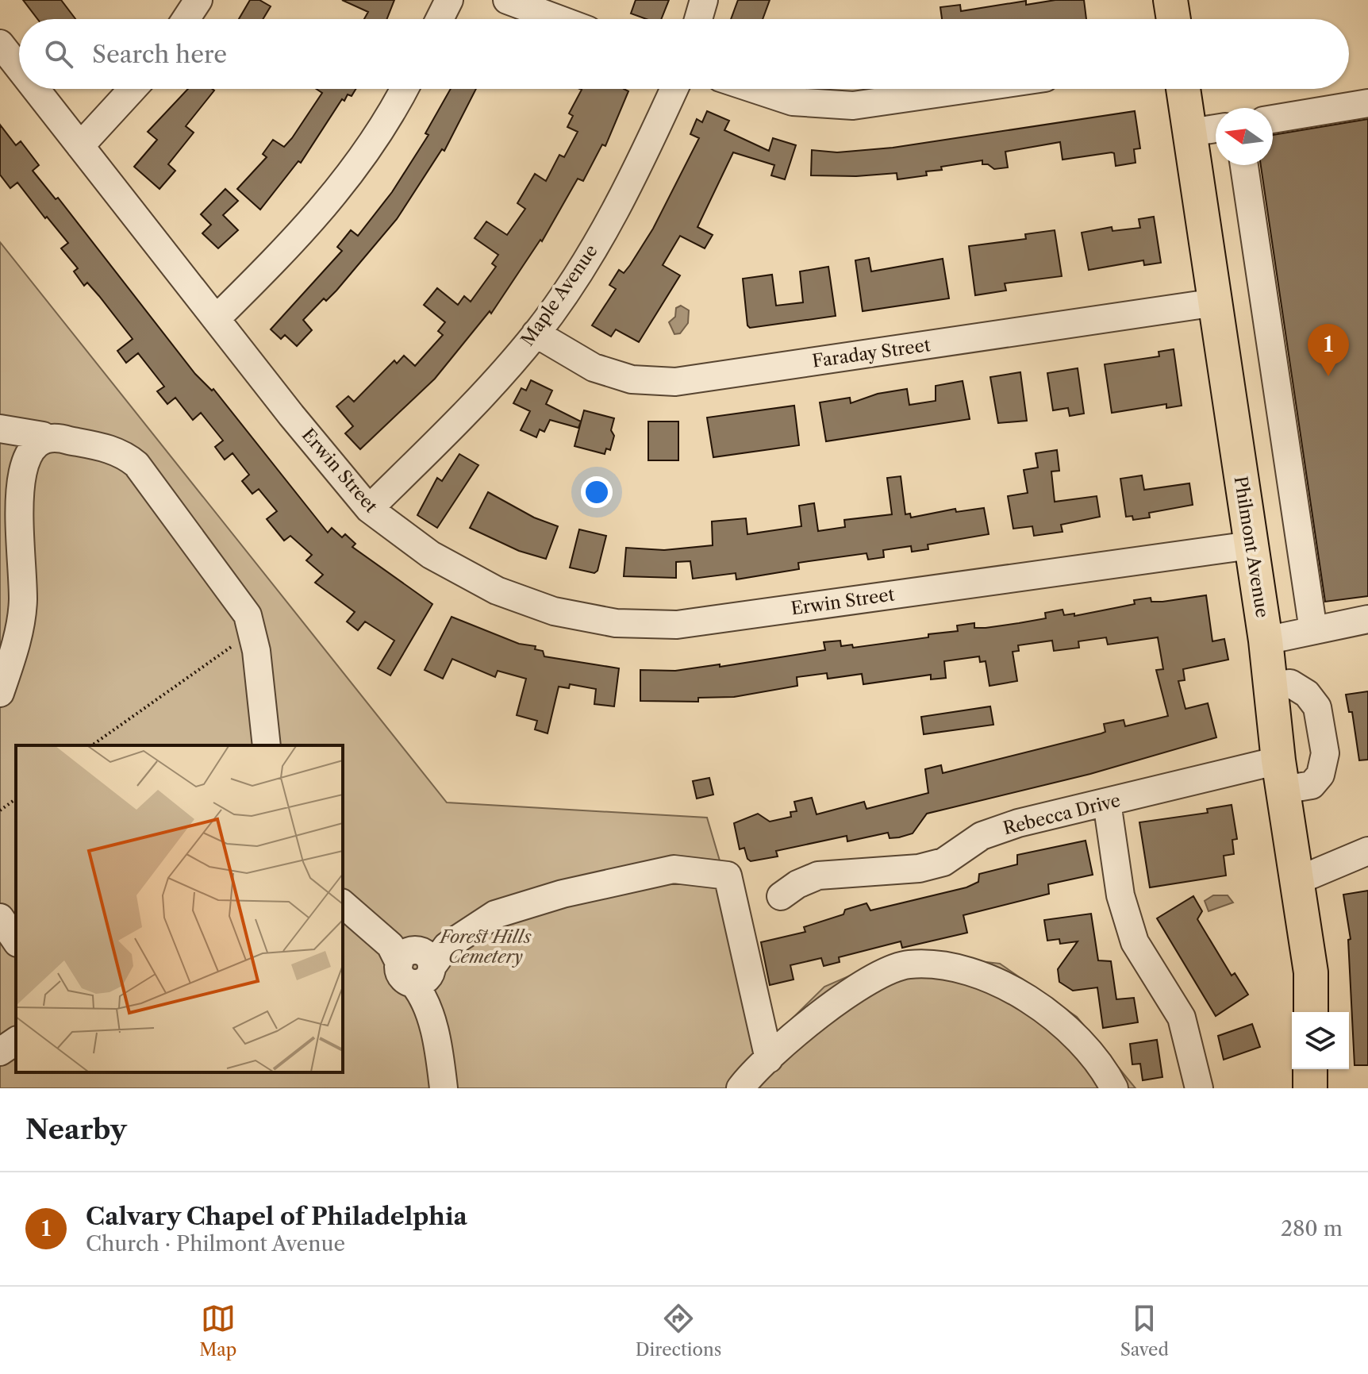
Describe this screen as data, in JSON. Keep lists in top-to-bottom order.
{
  "streets": {
    "main road": ["Philmont Avenue"],
    "street": [
      "Maple Avenue",
      "Faraday Street",
      "Erwin Street",
      "Rebecca Drive"
    ]
  },
  "crossings": [
    ["Maple Avenue", "Faraday Street"],
    ["Maple Avenue", "Erwin Street"],
    ["Faraday Street", "Philmont Avenue"],
    ["Erwin Street", "Philmont Avenue"],
    ["Philmont Avenue", "Rebecca Drive"]
  ],
  "parks": ["Forest Hills Cemetery"],
  "north": "left",
  "page": {
    "search": "Search here",
    "pins": "1",
    "heading": "Nearby",
    "list": [
      {
        "mark": "1",
        "name": "Calvary Chapel of Philadelphia",
        "note": "Church · Philmont Avenue",
        "value": "280 m"
      }
    ],
    "nav": ["Map", "Directions", "Saved"]
  }
}
